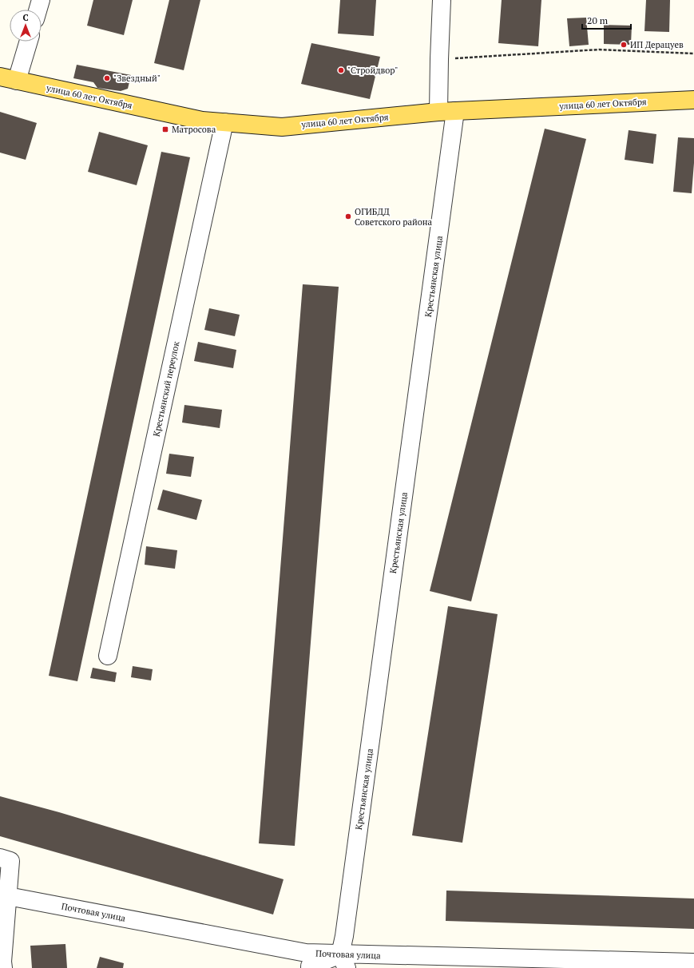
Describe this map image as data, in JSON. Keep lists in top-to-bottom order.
{
  "streets": {
    "main road": ["улица 60 лет Октября"],
    "street": ["Крестьянская улица", "Крестьянский переулок", "Почтовая улица"]
  },
  "crossings": [
    ["улица 60 лет Октября", "Крестьянская улица"],
    ["улица 60 лет Октября", "Крестьянский переулок"],
    ["Крестьянская улица", "Почтовая улица"]
  ],
  "places": {
    "other": [
      "ИП Дерацуев",
      "\"Стройдвор\"",
      "\"Звездный\"",
      "ОГИБДД Советского района"
    ],
    "transit": ["Матросова"]
  },
  "scale_bar": "20 m",
  "north": "top"
}
